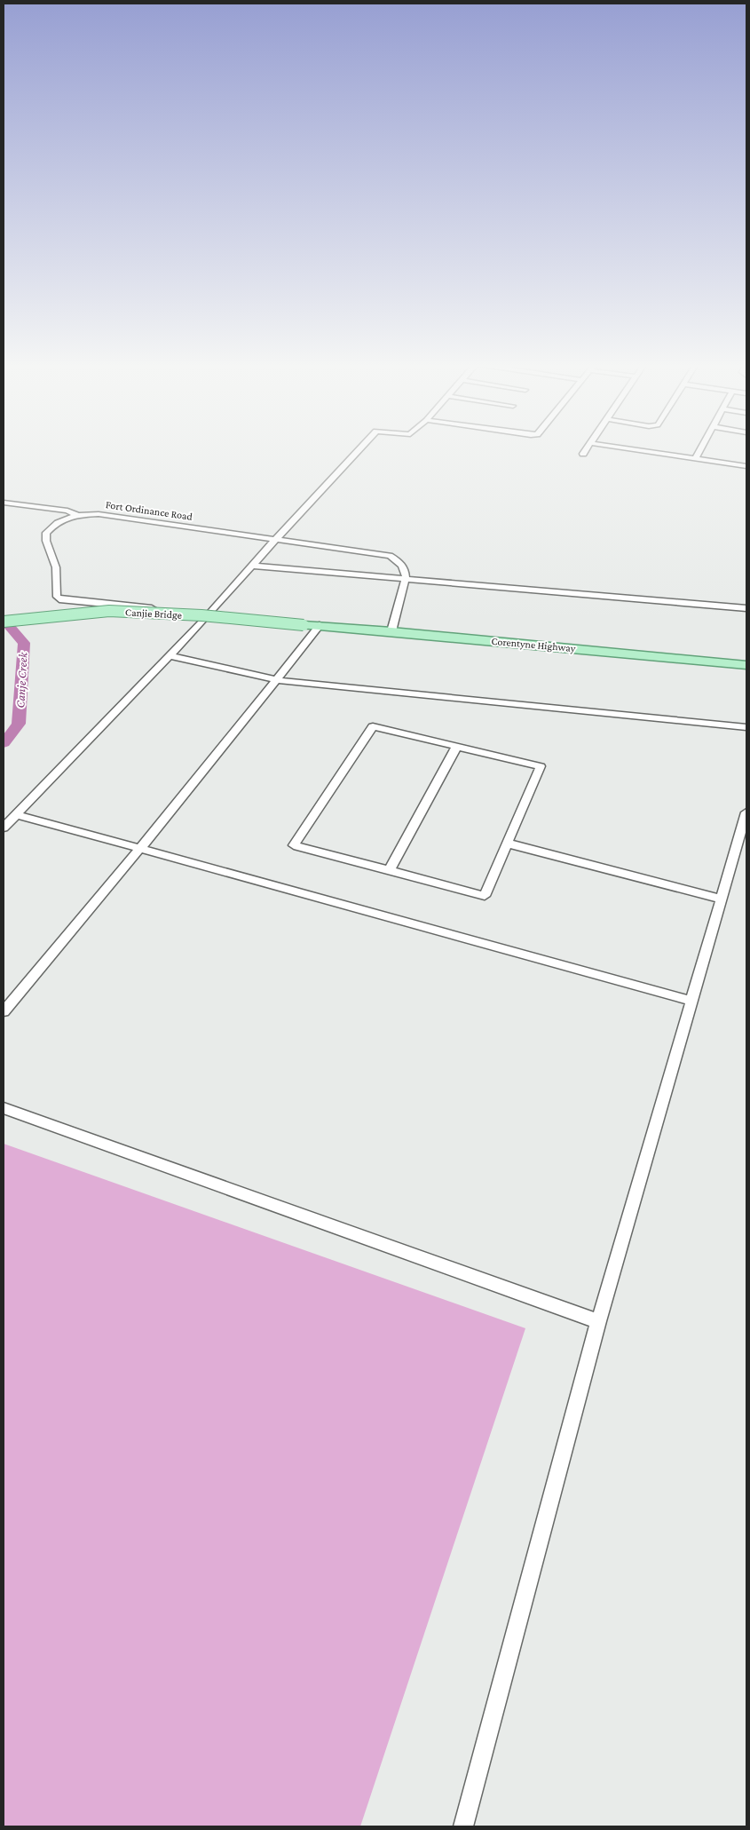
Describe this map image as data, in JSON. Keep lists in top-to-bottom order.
{
  "streets": {
    "main road": ["Canjie Bridge", "Corentyne Highway"],
    "street": ["Fort Ordinance Road"]
  },
  "crossings": [
    ["Canjie Bridge", "Corentyne Highway"]
  ],
  "water": ["Canje Creek"]
}
